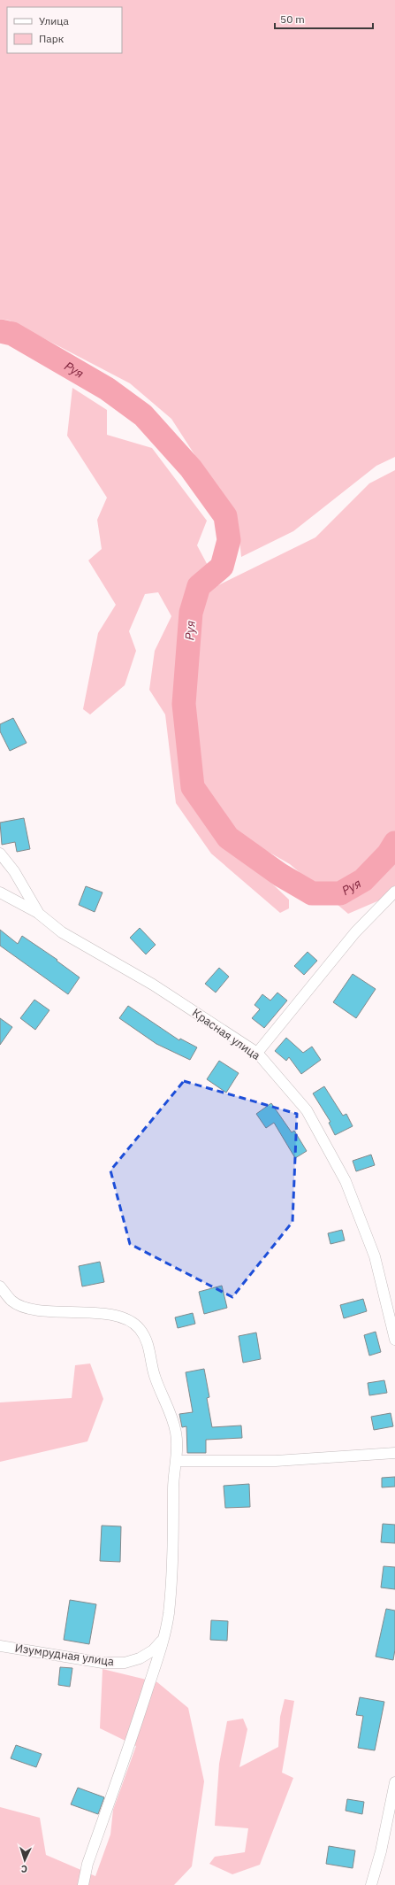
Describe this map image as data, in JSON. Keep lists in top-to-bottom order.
{
  "streets": {
    "street": ["Красная улица", "Изумрудная улица"]
  },
  "water": ["Руя"],
  "legend": ["Улица", "Парк"],
  "scale_bar": "50 m",
  "north": "bottom"
}
